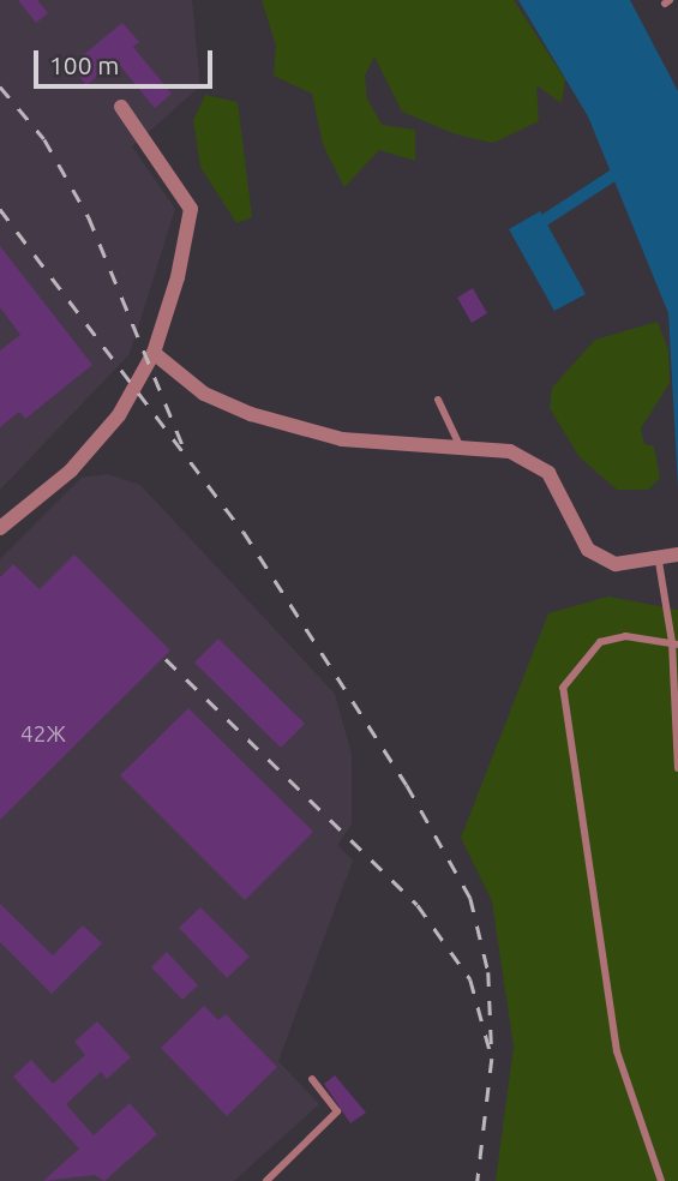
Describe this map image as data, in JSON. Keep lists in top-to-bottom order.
{
  "house_numbers": ["42Ж"],
  "scale_bar": "100 m"
}
